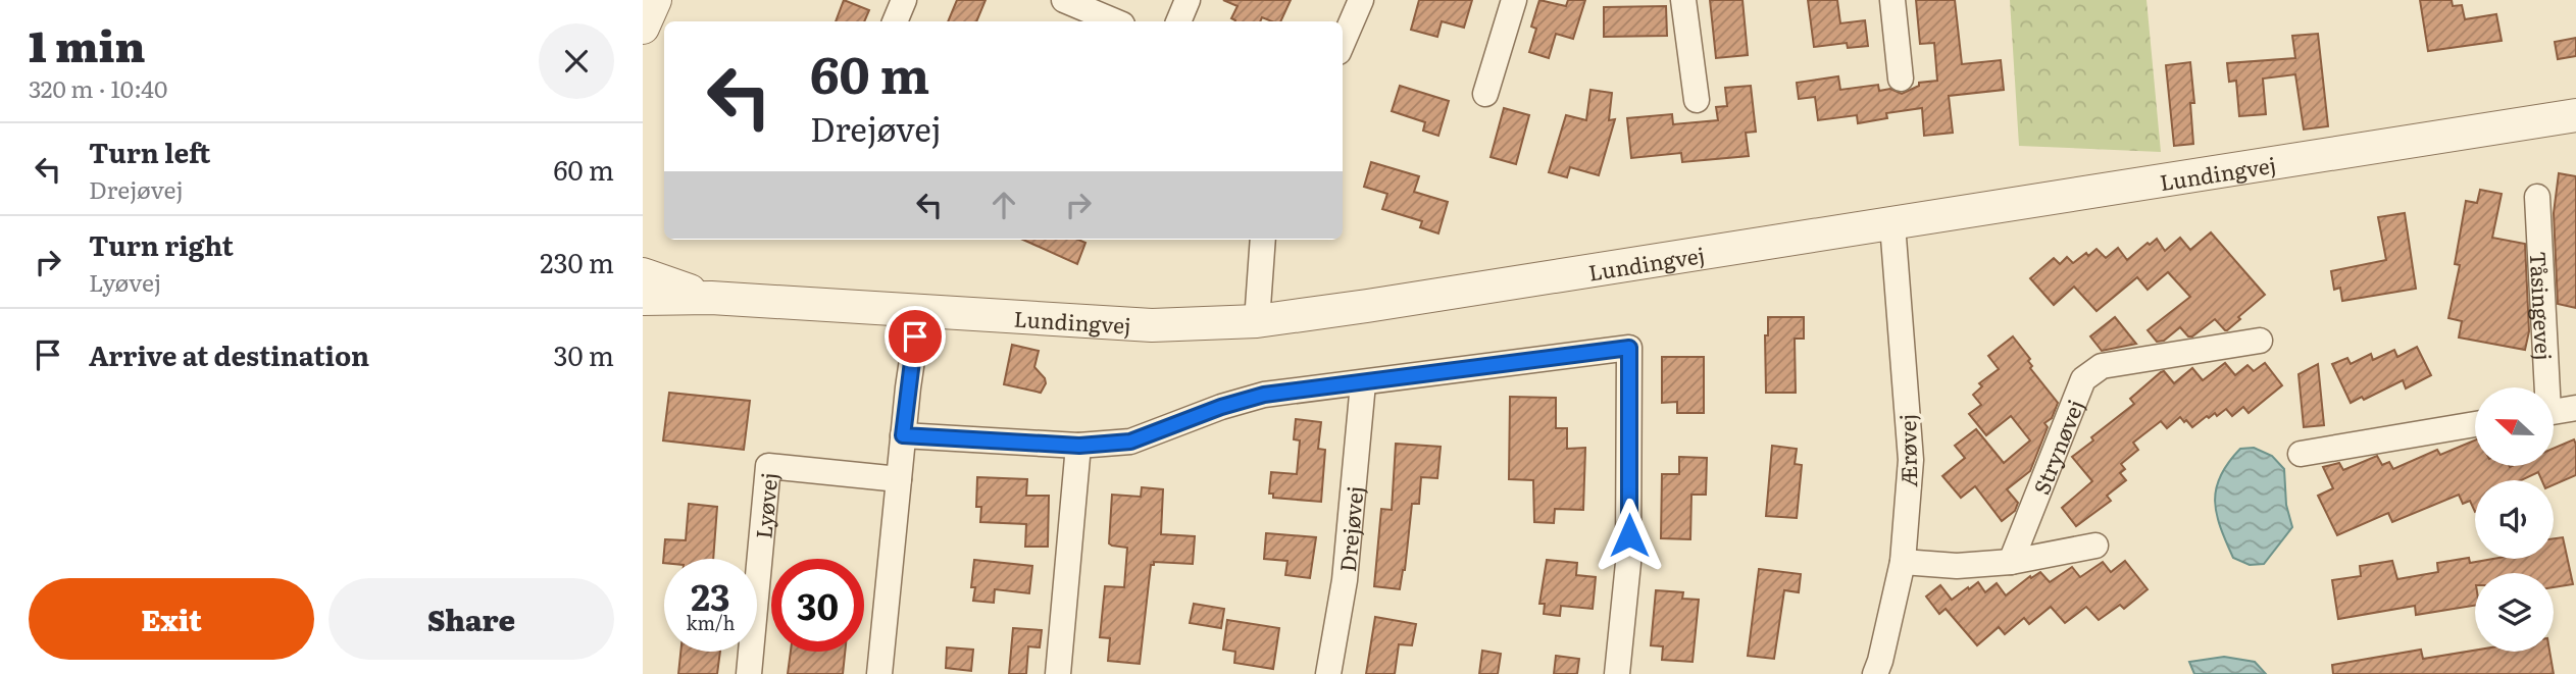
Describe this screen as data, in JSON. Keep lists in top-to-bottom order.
{
  "streets": {
    "street": [
      "Lundingvej",
      "Tåsingevej",
      "Strynøvej",
      "Ærøvej",
      "Lyøvej",
      "Drejøvej"
    ]
  },
  "crossings": [
    ["Lundingvej", "Ærøvej"]
  ],
  "north": "left",
  "page": {
    "heading": ["1 min", "320 m · 10:40"],
    "turn": ["60 m", "Drejøvej"],
    "list": [
      {
        "name": "Turn left",
        "note": "Drejøvej",
        "value": "60 m"
      },
      {
        "name": "Turn right",
        "note": "Lyøvej",
        "value": "230 m"
      },
      {
        "name": "Arrive at destination",
        "value": "30 m"
      }
    ],
    "speed": "23 km/h",
    "limit": "30",
    "buttons": ["Exit", "Share"]
  }
}
